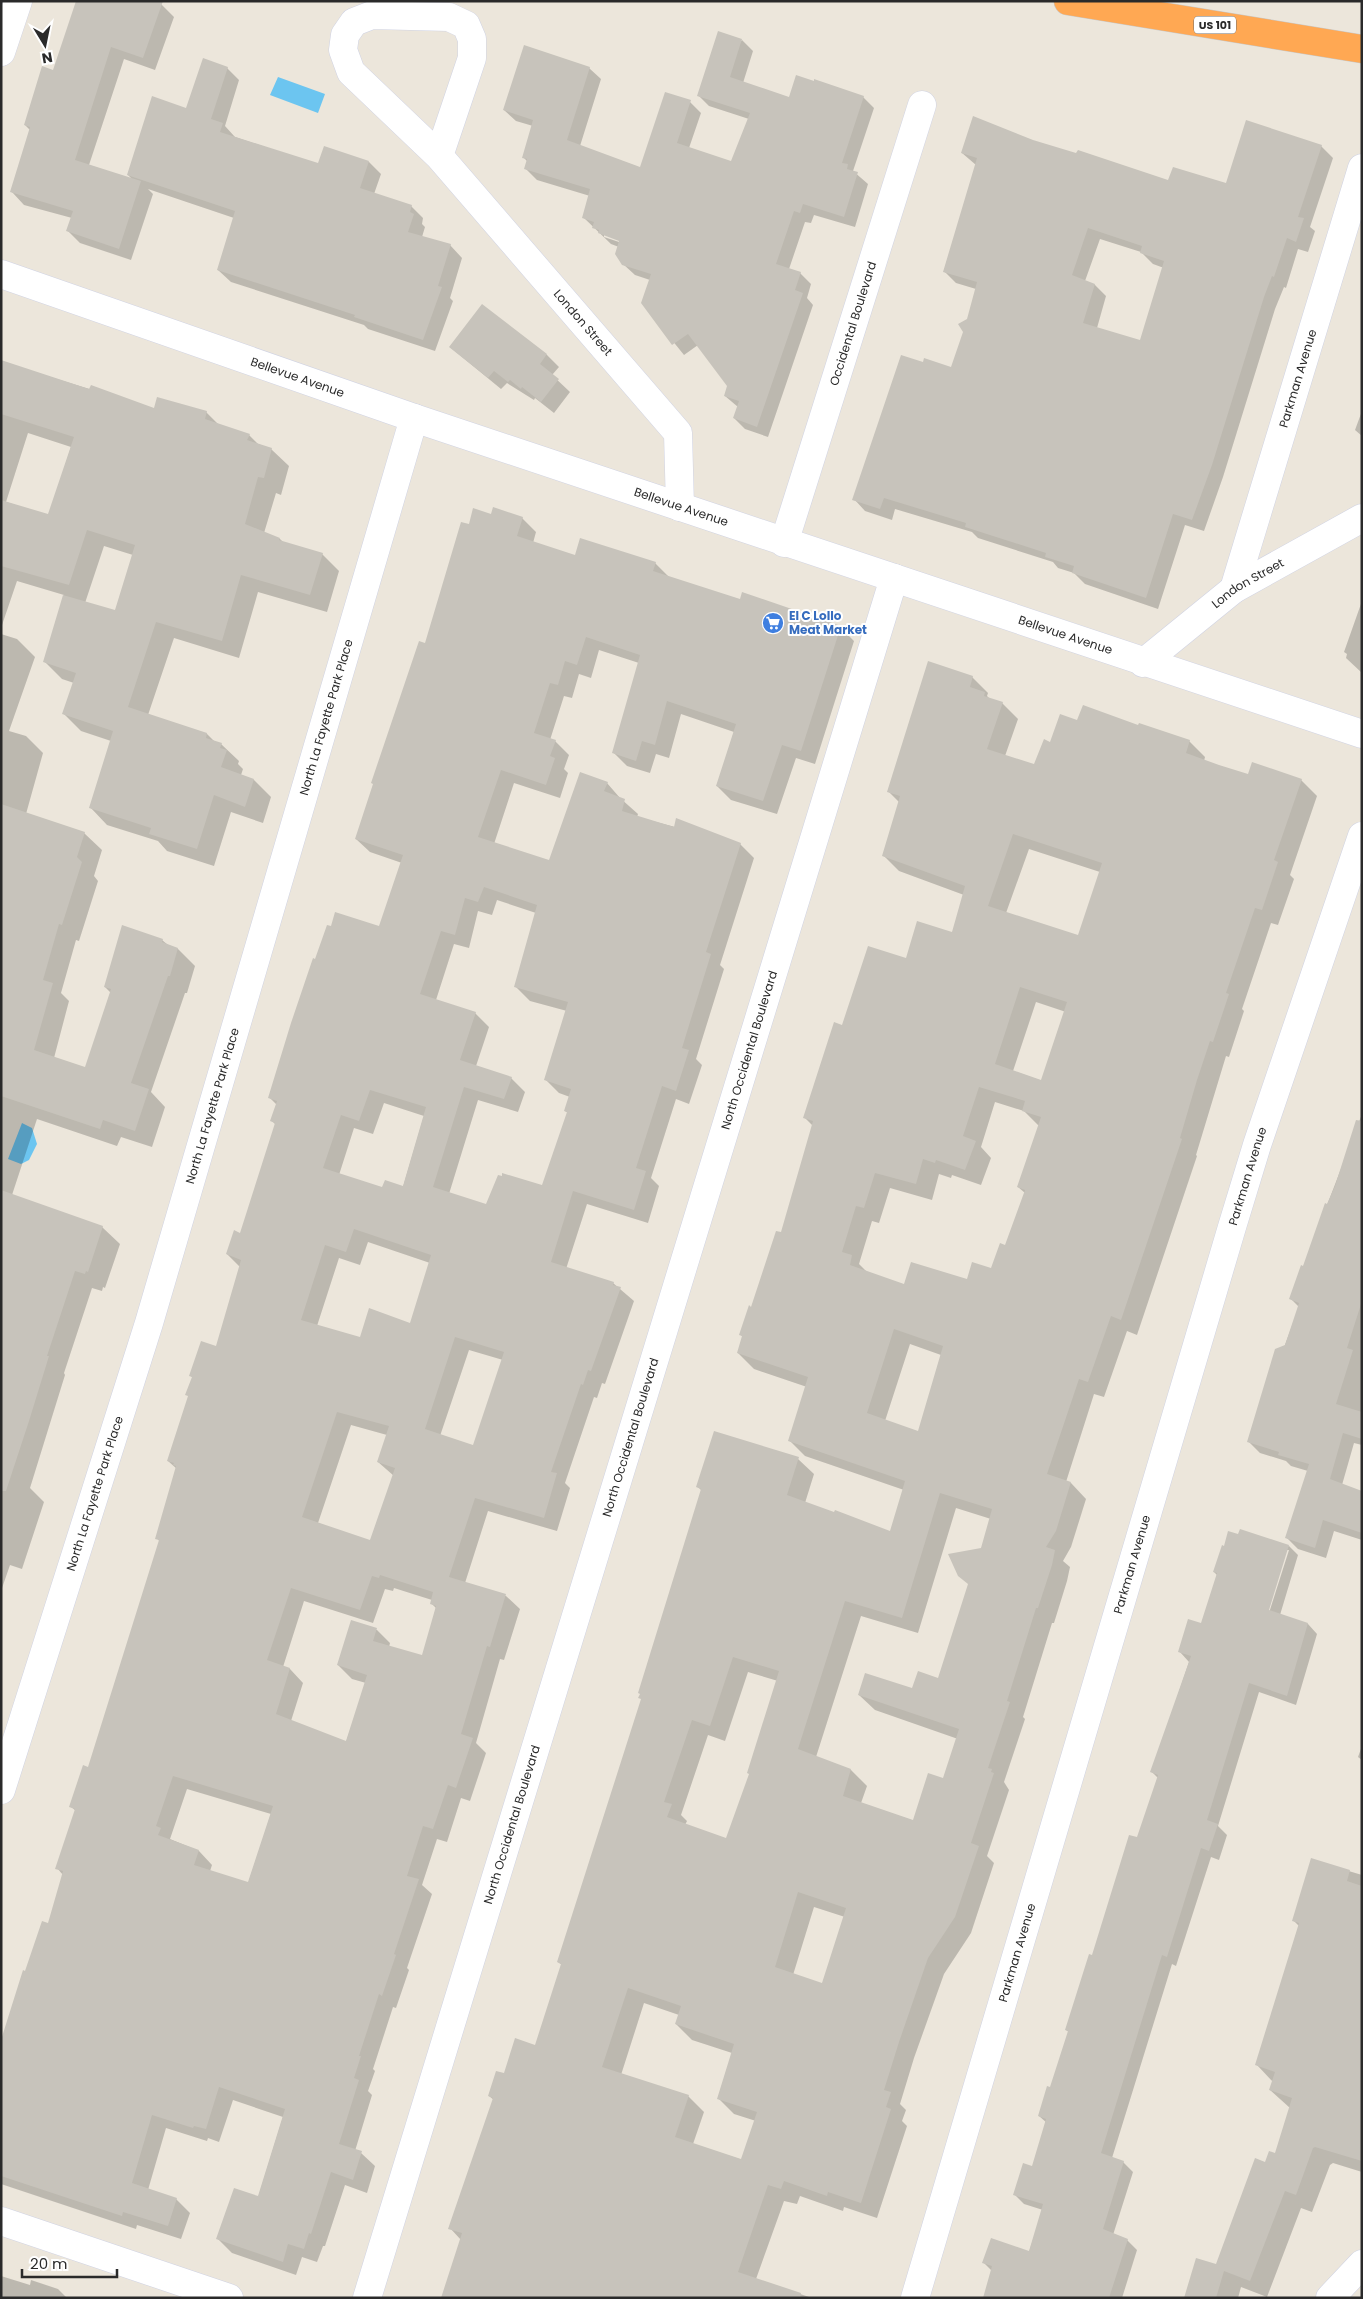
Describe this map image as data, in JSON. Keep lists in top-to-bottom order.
{
  "streets": {
    "highway": ["US 101"],
    "street": [
      "London Street",
      "Occidental Boulevard",
      "Bellevue Avenue",
      "Parkman Avenue",
      "North La Fayette Park Place",
      "North Occidental Boulevard"
    ]
  },
  "crossings": [
    ["London Street", "Bellevue Avenue"],
    ["London Street", "Parkman Avenue"],
    ["Occidental Boulevard", "Bellevue Avenue"],
    ["Bellevue Avenue", "North La Fayette Park Place"],
    ["Bellevue Avenue", "North Occidental Boulevard"]
  ],
  "places": {
    "supermarket": ["El C Lollo Meat Market"]
  },
  "scale_bar": "20 m",
  "north": "bottom"
}
